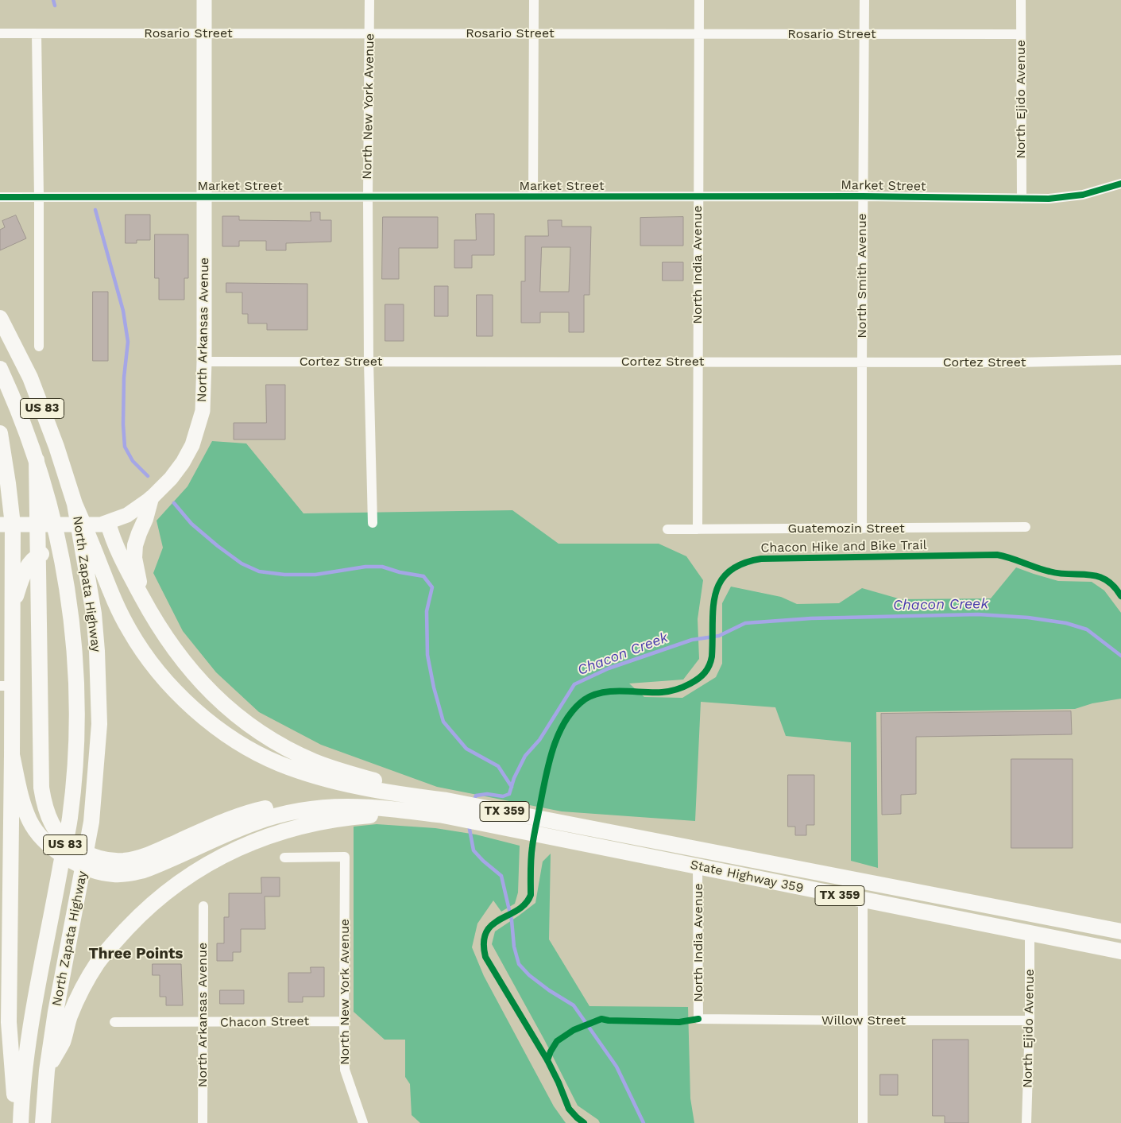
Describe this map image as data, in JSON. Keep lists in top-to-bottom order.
{
  "streets": {
    "main road": [
      "North Arkansas Avenue",
      "US 83",
      "North Zapata Highway",
      "TX 359",
      "State Highway 359"
    ],
    "street": [
      "Rosario Street",
      "North Ejido Avenue",
      "North New York Avenue",
      "Market Street",
      "North India Avenue",
      "North Smith Avenue",
      "Cortez Street",
      "Guatemozin Street",
      "Willow Street",
      "Chacon Street"
    ],
    "cycle path": ["Chacon Hike and Bike Trail"]
  },
  "crossings": [
    ["Rosario Street", "North Ejido Avenue"],
    ["Rosario Street", "North New York Avenue"],
    ["Rosario Street", "North India Avenue"],
    ["Rosario Street", "North Smith Avenue"],
    ["Rosario Street", "North Arkansas Avenue"],
    ["North Ejido Avenue", "Market Street"],
    ["North Ejido Avenue", "State Highway 359"],
    ["North Ejido Avenue", "Willow Street"],
    ["North New York Avenue", "Market Street"],
    ["North New York Avenue", "Cortez Street"],
    ["North New York Avenue", "Chacon Street"],
    ["Market Street", "North India Avenue"],
    ["Market Street", "North Smith Avenue"],
    ["Market Street", "North Arkansas Avenue"],
    ["North India Avenue", "Cortez Street"],
    ["North India Avenue", "Guatemozin Street"],
    ["North India Avenue", "State Highway 359"],
    ["North India Avenue", "Willow Street"],
    ["North Smith Avenue", "Cortez Street"],
    ["North Smith Avenue", "Guatemozin Street"],
    ["North Arkansas Avenue", "Cortez Street"],
    ["North Arkansas Avenue", "Chacon Street"]
  ],
  "districts": ["Three Points"],
  "water": ["Chacon Creek"]
}
